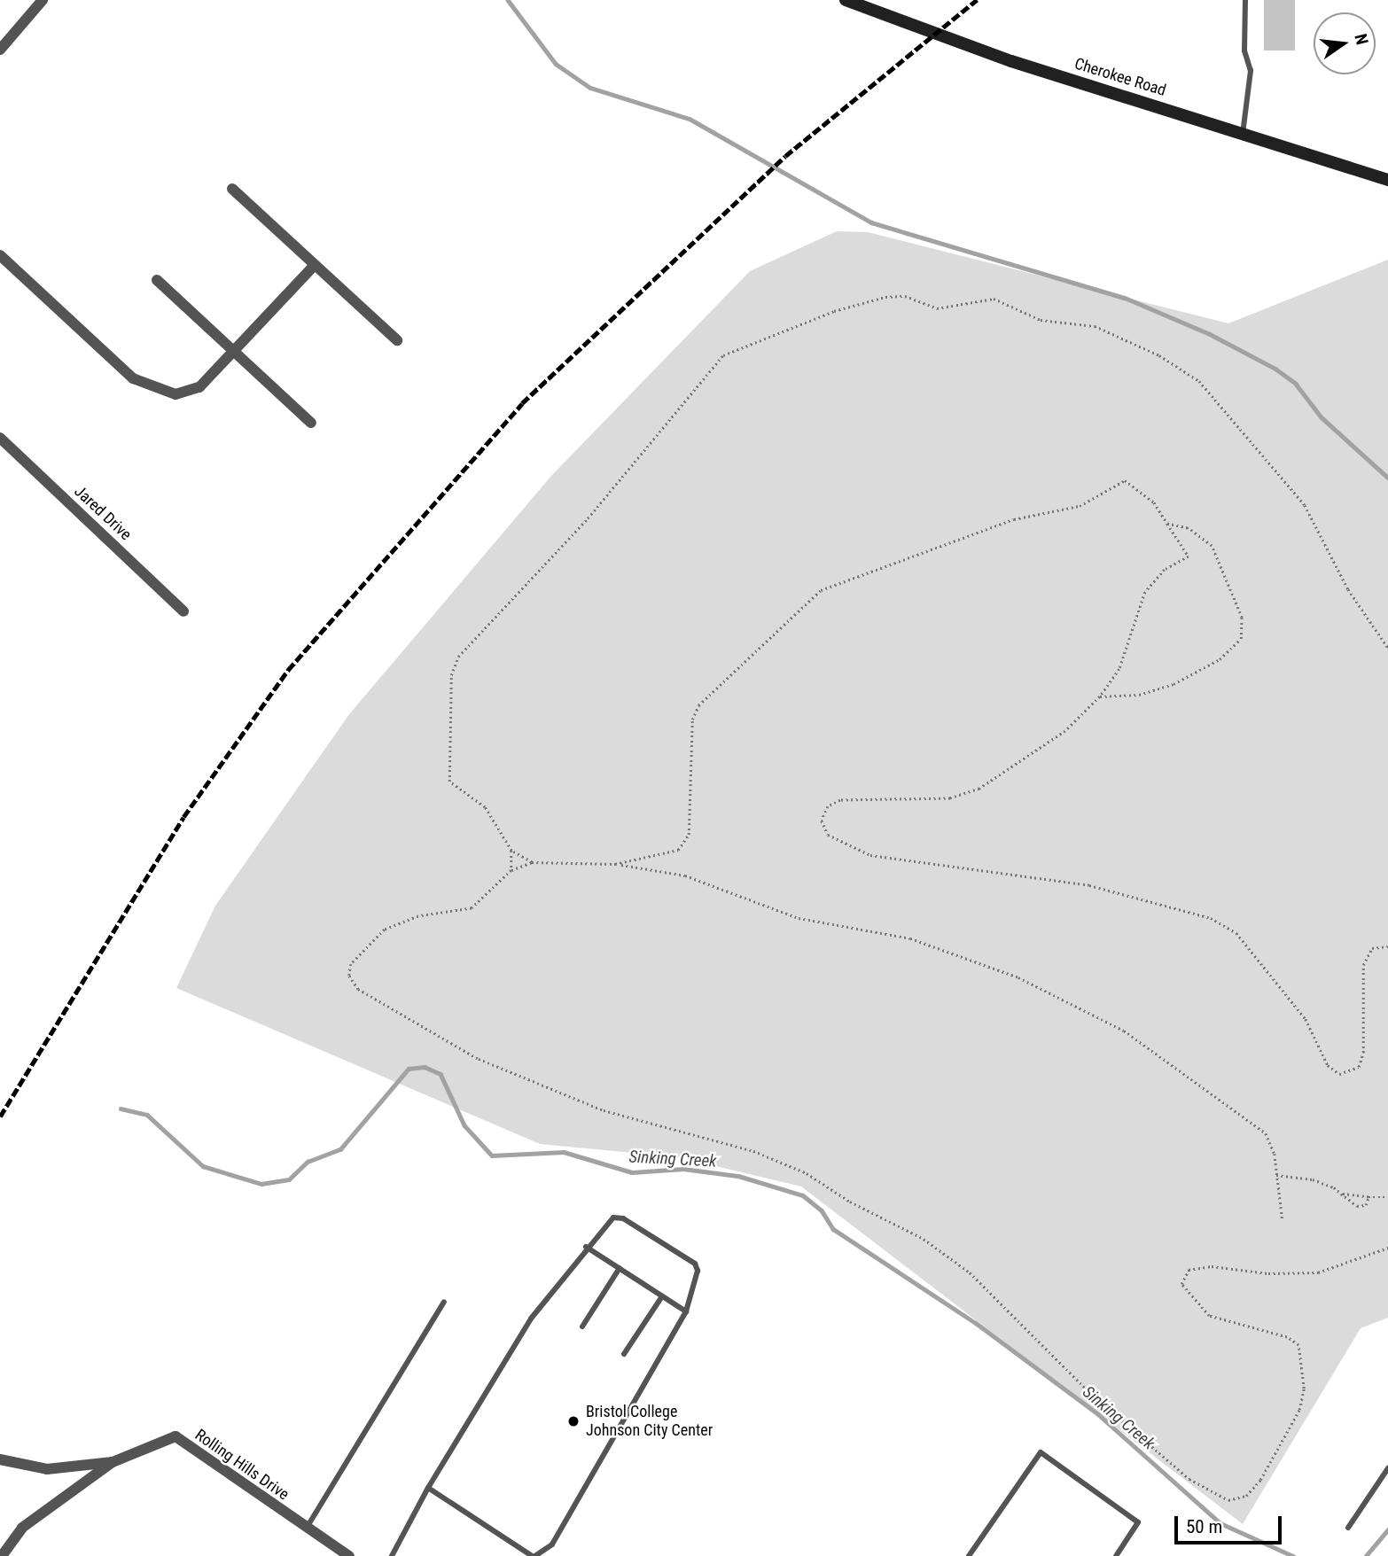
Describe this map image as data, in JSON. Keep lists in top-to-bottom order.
{
  "streets": {
    "main road": ["Cherokee Road"],
    "street": ["Jared Drive", "Rolling Hills Drive"]
  },
  "water": ["Sinking Creek"],
  "places": ["Bristol College Johnson City Center"],
  "scale_bar": "50 m",
  "north": "right"
}
